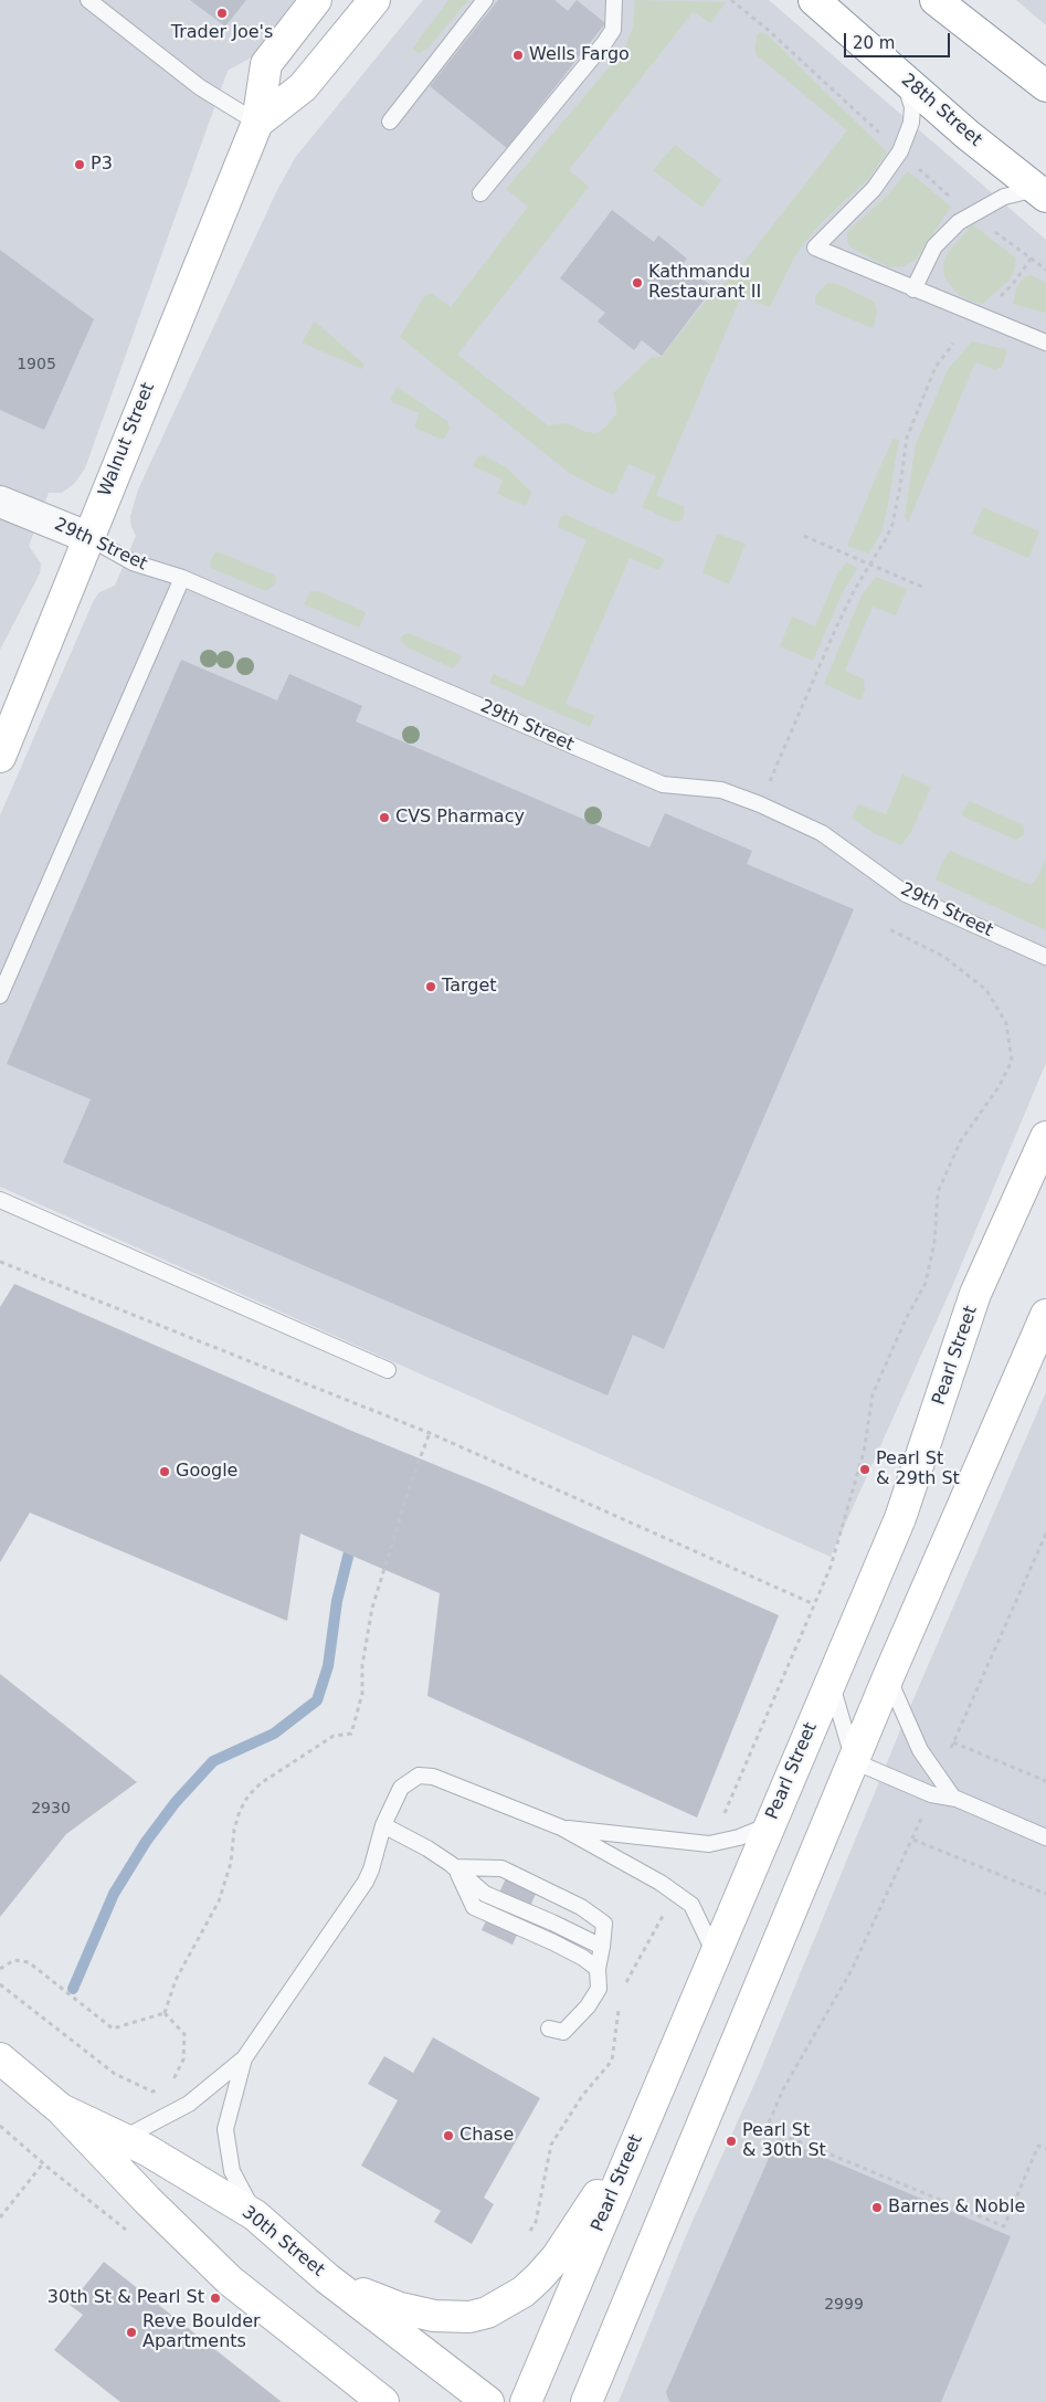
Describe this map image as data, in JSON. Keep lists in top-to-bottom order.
{
  "streets": {
    "main road": [
      "28th Street",
      "Walnut Street",
      "Pearl Street",
      "30th Street"
    ],
    "street": ["29th Street"]
  },
  "crossings": [
    ["Walnut Street", "29th Street"]
  ],
  "places": [
    "Trader Joe's",
    "Wells Fargo",
    "P3",
    "Kathmandu Restaurant II",
    "CVS Pharmacy",
    "Target",
    "Pearl St & 29th St",
    "Google",
    "Chase",
    "Pearl St & 30th St",
    "Barnes & Noble",
    "30th St & Pearl St",
    "Reve Boulder Apartments"
  ],
  "house_numbers": ["1905", "2930", "2999"],
  "scale_bar": "20 m"
}
